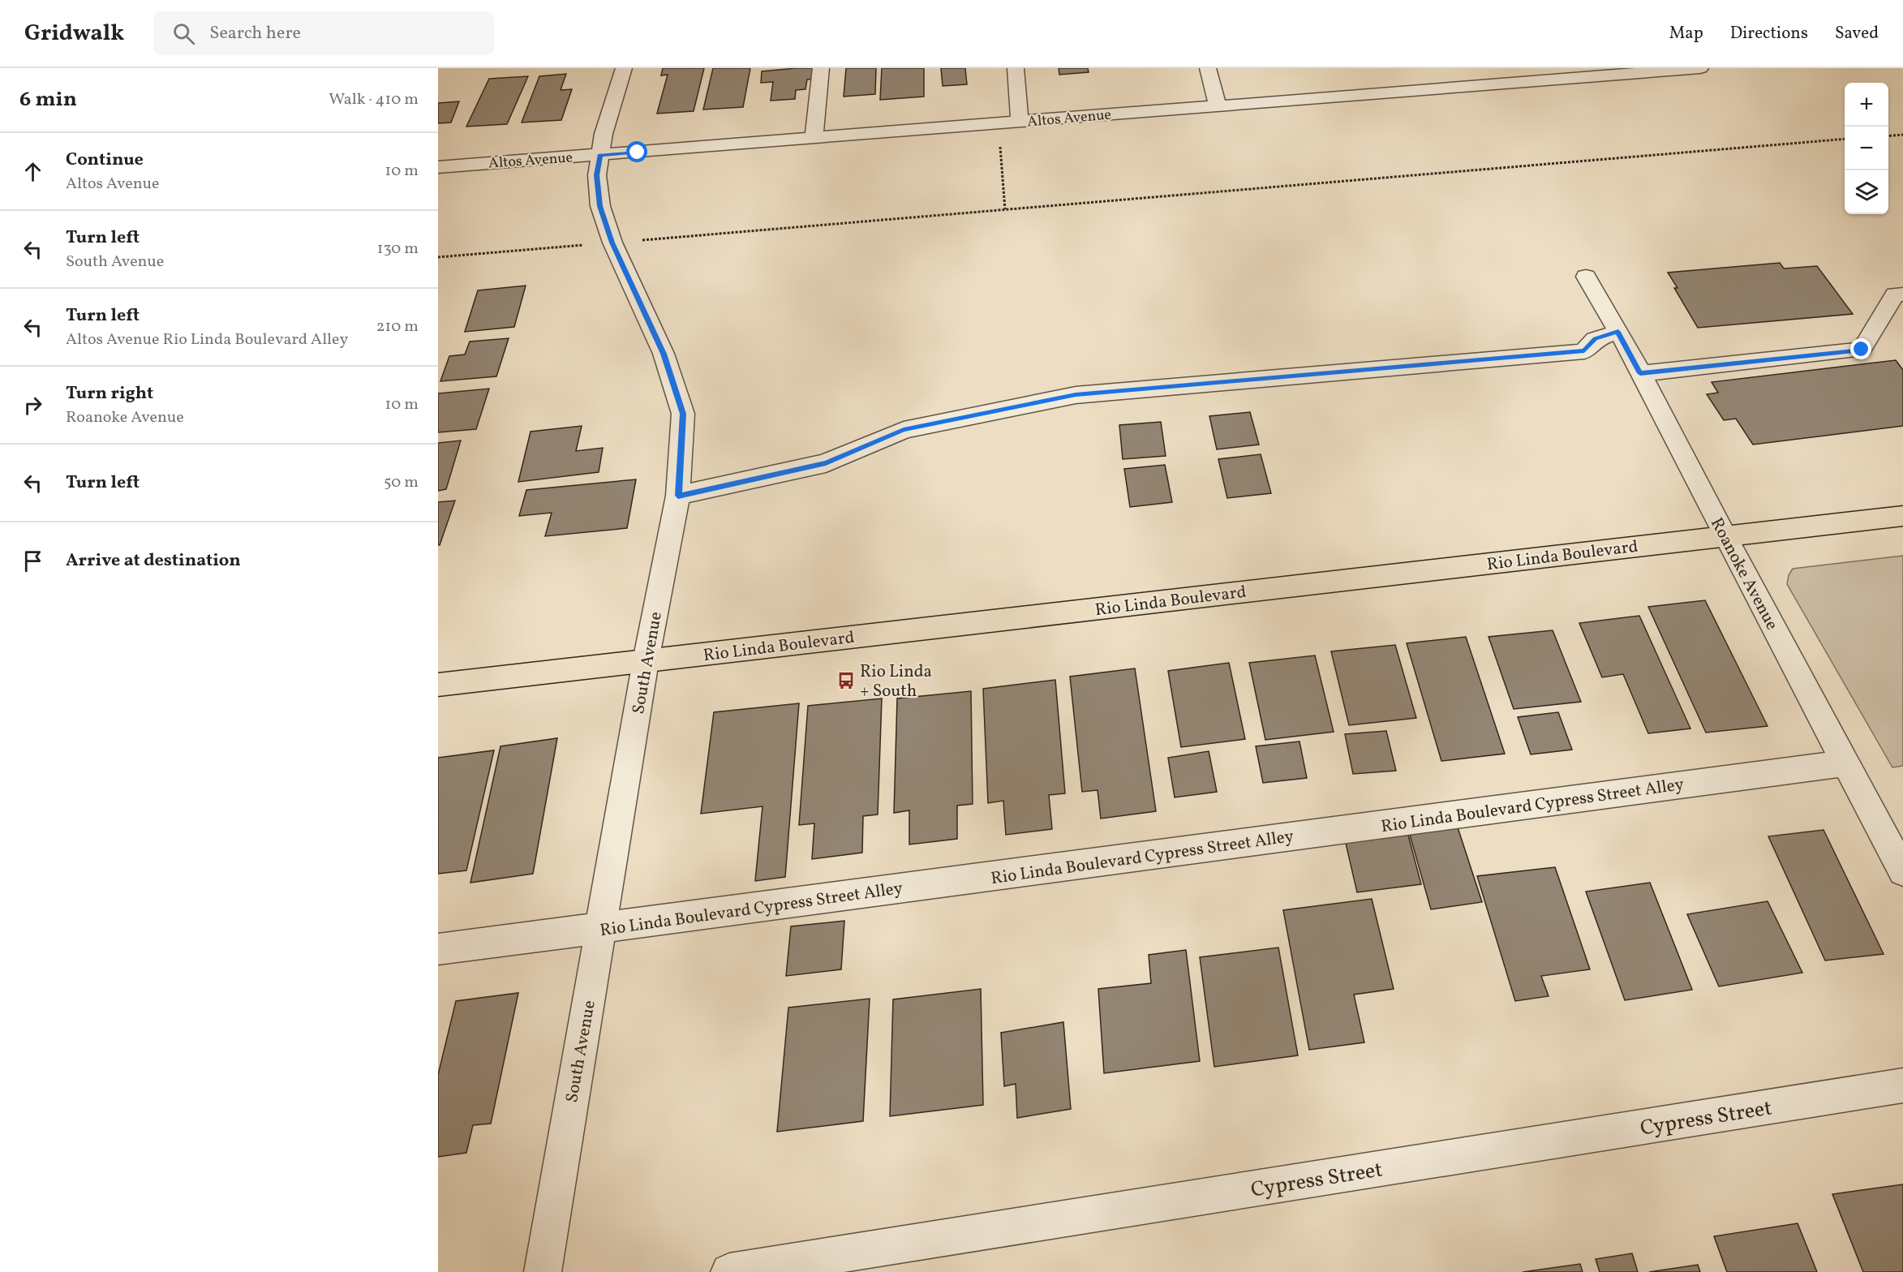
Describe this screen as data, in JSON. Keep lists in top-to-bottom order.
{
  "streets": {
    "main road": ["Rio Linda Boulevard"],
    "street": [
      "Altos Avenue",
      "Roanoke Avenue",
      "South Avenue",
      "Rio Linda Boulevard Cypress Street Alley",
      "Cypress Street"
    ]
  },
  "crossings": [
    ["Altos Avenue", "South Avenue"],
    ["Rio Linda Boulevard", "Roanoke Avenue"],
    ["Rio Linda Boulevard", "South Avenue"],
    ["Roanoke Avenue", "Rio Linda Boulevard Cypress Street Alley"],
    ["South Avenue", "Rio Linda Boulevard Cypress Street Alley"]
  ],
  "places": {
    "bus stop": ["Rio Linda + South"]
  },
  "page": {
    "header": "Gridwalk",
    "search": "Search here",
    "nav": ["Map", "Directions", "Saved"],
    "heading": ["6 min", "Walk · 410 m"],
    "map_buttons": ["+", "−"],
    "list": [
      ["Continue", "Altos Avenue", "10 m"],
      ["Turn left", "South Avenue", "130 m"],
      ["Turn left", "Altos Avenue Rio Linda Boulevard Alley", "210 m"],
      ["Turn right", "Roanoke Avenue", "10 m"],
      ["Turn left", "50 m"],
      "Arrive at destination"
    ]
  }
}
